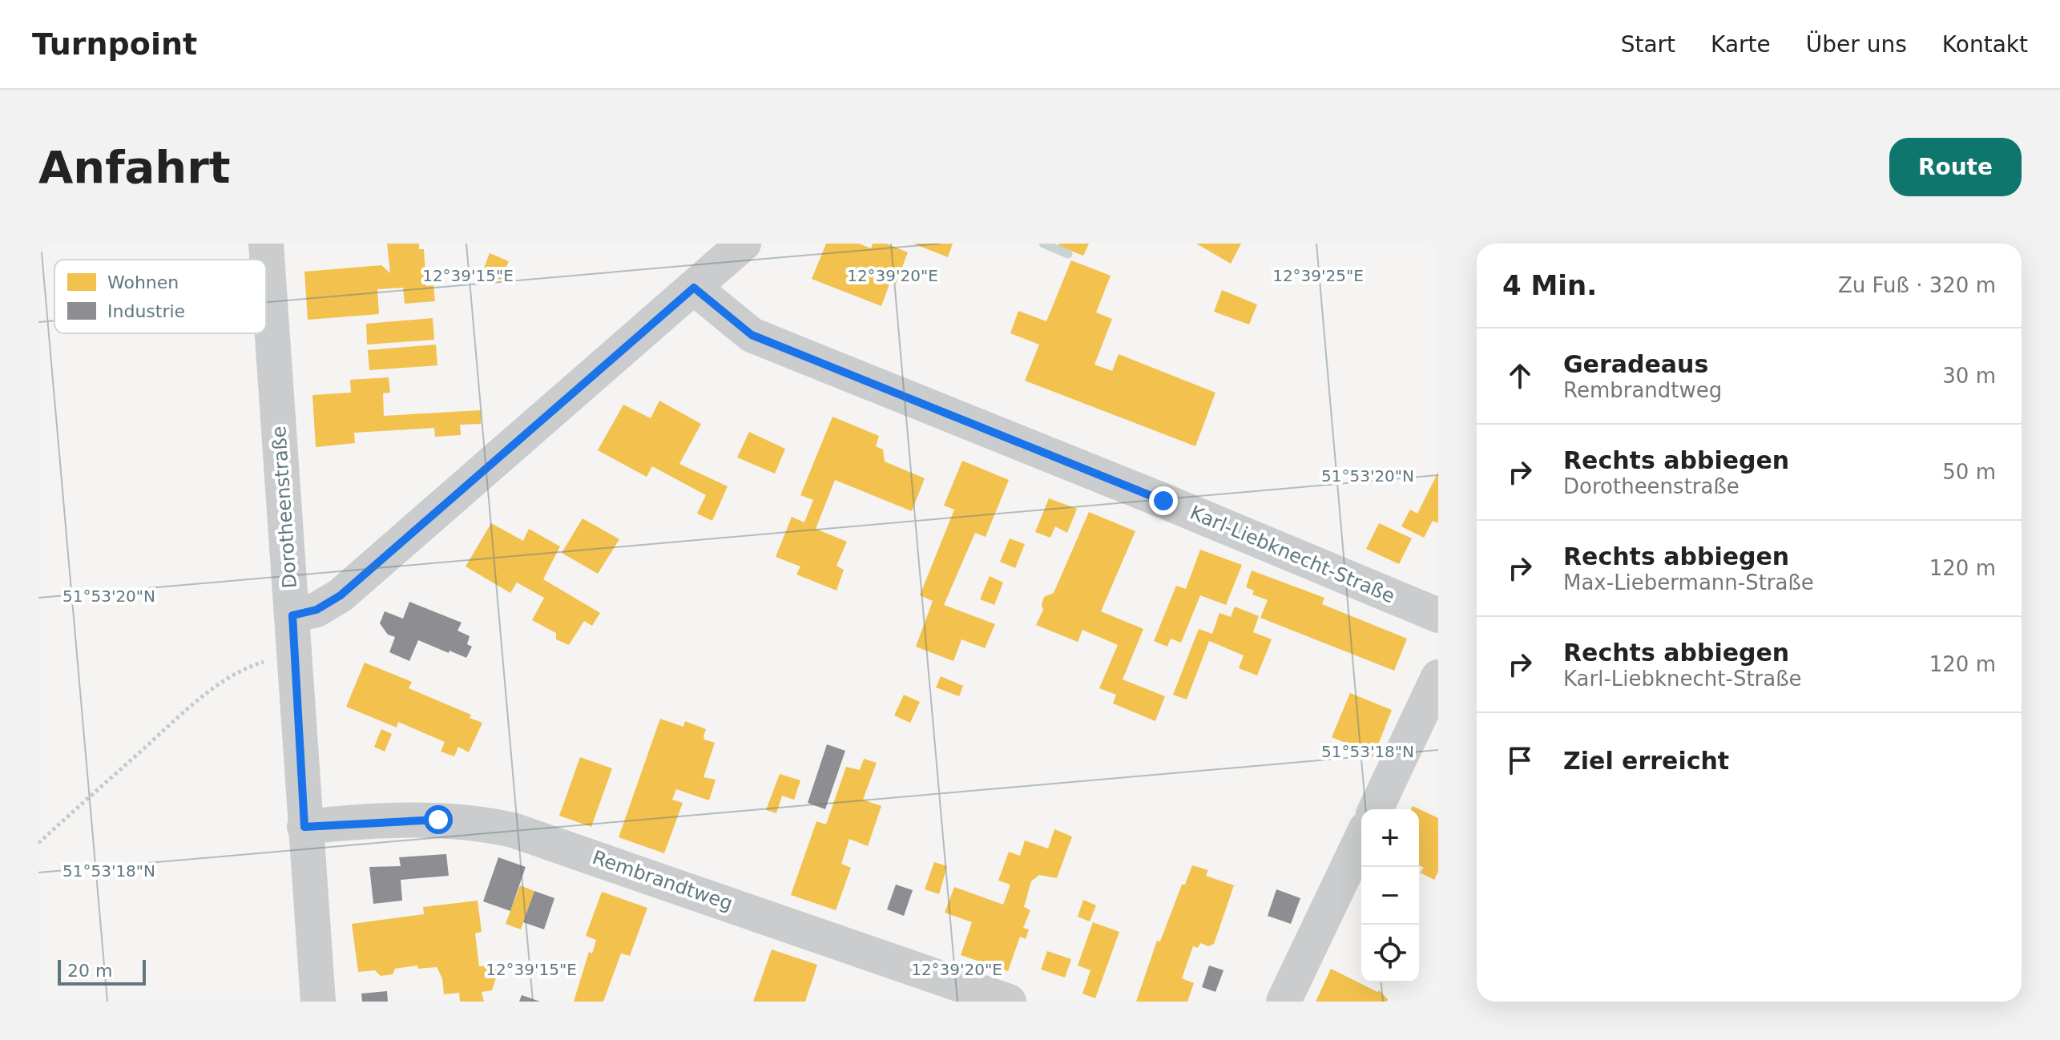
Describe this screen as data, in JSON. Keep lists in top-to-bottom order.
{
  "streets": {
    "street": ["Dorotheenstraße", "Karl-Liebknecht-Straße", "Rembrandtweg"]
  },
  "crossings": [
    ["Dorotheenstraße", "Rembrandtweg"]
  ],
  "legend": ["Wohnen", "Industrie"],
  "scale_bar": "20 m",
  "page": {
    "header": "Turnpoint",
    "nav": [
      "Start",
      "Karte",
      "Über uns",
      "Kontakt"
    ],
    "buttons": "Route",
    "title": "Anfahrt",
    "heading": ["4 Min.", "Zu Fuß · 320 m"],
    "list": [
      ["Geradeaus", "Rembrandtweg", "30 m"],
      ["Rechts abbiegen", "Dorotheenstraße", "50 m"],
      ["Rechts abbiegen", "Max-Liebermann-Straße", "120 m"],
      ["Rechts abbiegen", "Karl-Liebknecht-Straße", "120 m"],
      "Ziel erreicht"
    ],
    "map_buttons": ["+", "−"],
    "scale": "20 m"
  },
  "coordinates": [
    "12°39'15\"E",
    "12°39'20\"E",
    "12°39'25\"E",
    "51°53'20\"N",
    "51°53'18\"N"
  ]
}
